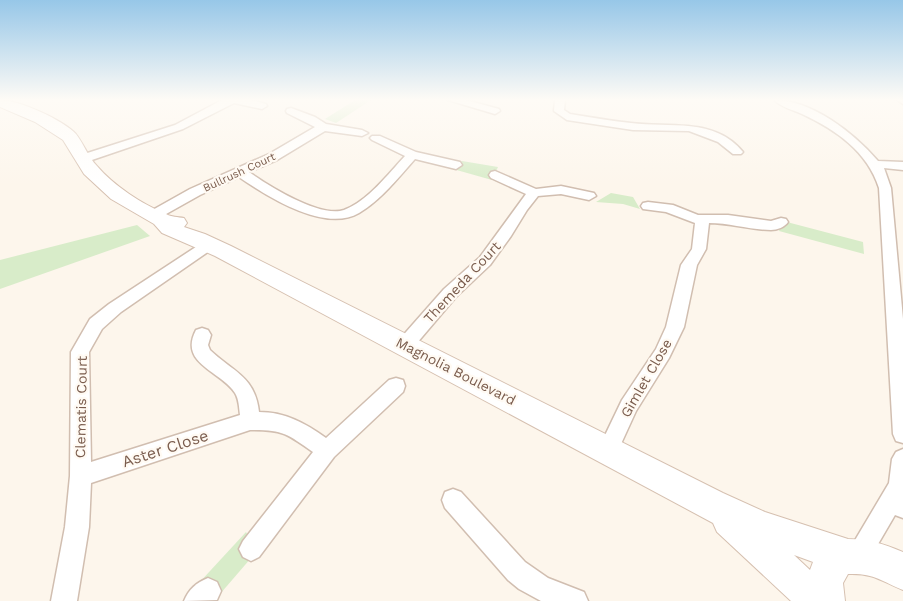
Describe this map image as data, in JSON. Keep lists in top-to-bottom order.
{
  "streets": {
    "street": [
      "Bullrush Court",
      "Themeda Court",
      "Magnolia Boulevard",
      "Gimlet Close",
      "Clematis Court",
      "Aster Close"
    ]
  },
  "crossings": [
    ["Bullrush Court", "Magnolia Boulevard"],
    ["Themeda Court", "Magnolia Boulevard"],
    ["Magnolia Boulevard", "Gimlet Close"],
    ["Magnolia Boulevard", "Clematis Court"],
    ["Clematis Court", "Aster Close"]
  ]
}
